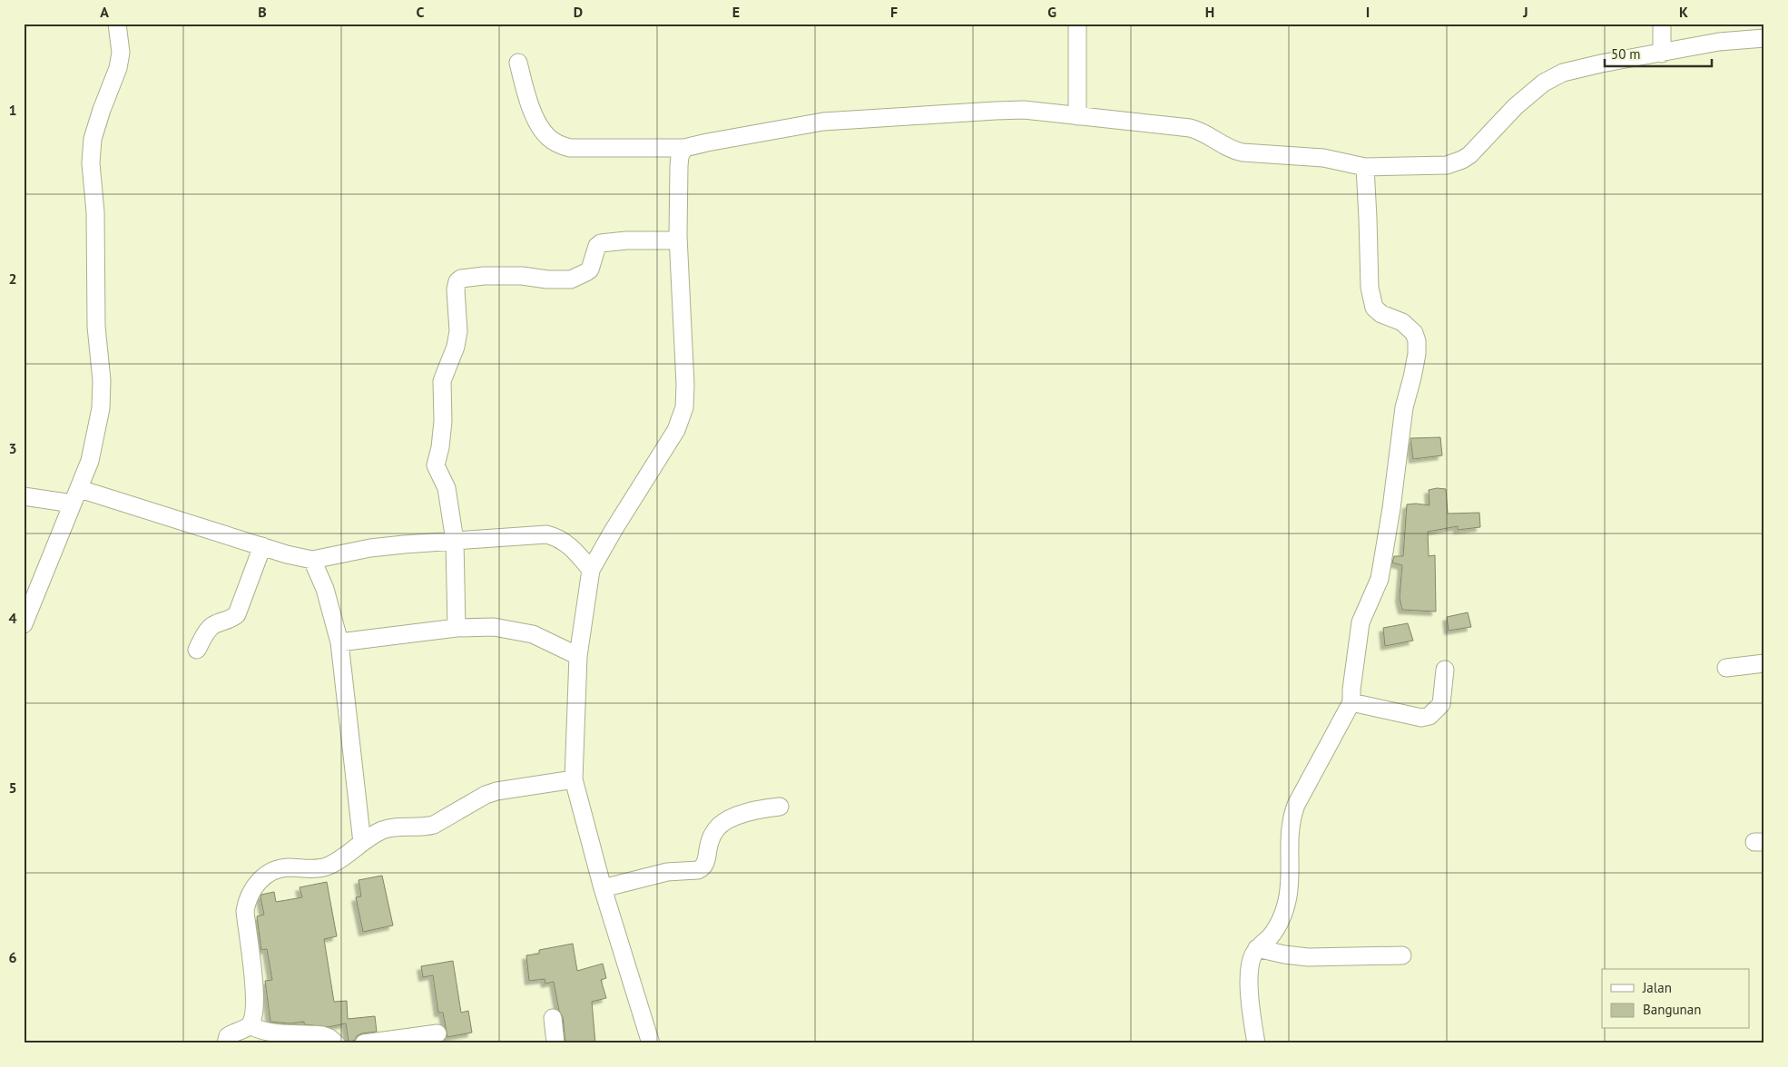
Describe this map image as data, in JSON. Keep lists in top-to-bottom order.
{
  "legend": ["Jalan", "Bangunan"],
  "scale_bar": "50 m",
  "grid": {
    "columns": [
      "A",
      "B",
      "C",
      "D",
      "E",
      "F",
      "G",
      "H",
      "I",
      "J",
      "K"
    ],
    "rows": [
      "1",
      "2",
      "3",
      "4",
      "5",
      "6"
    ]
  }
}
